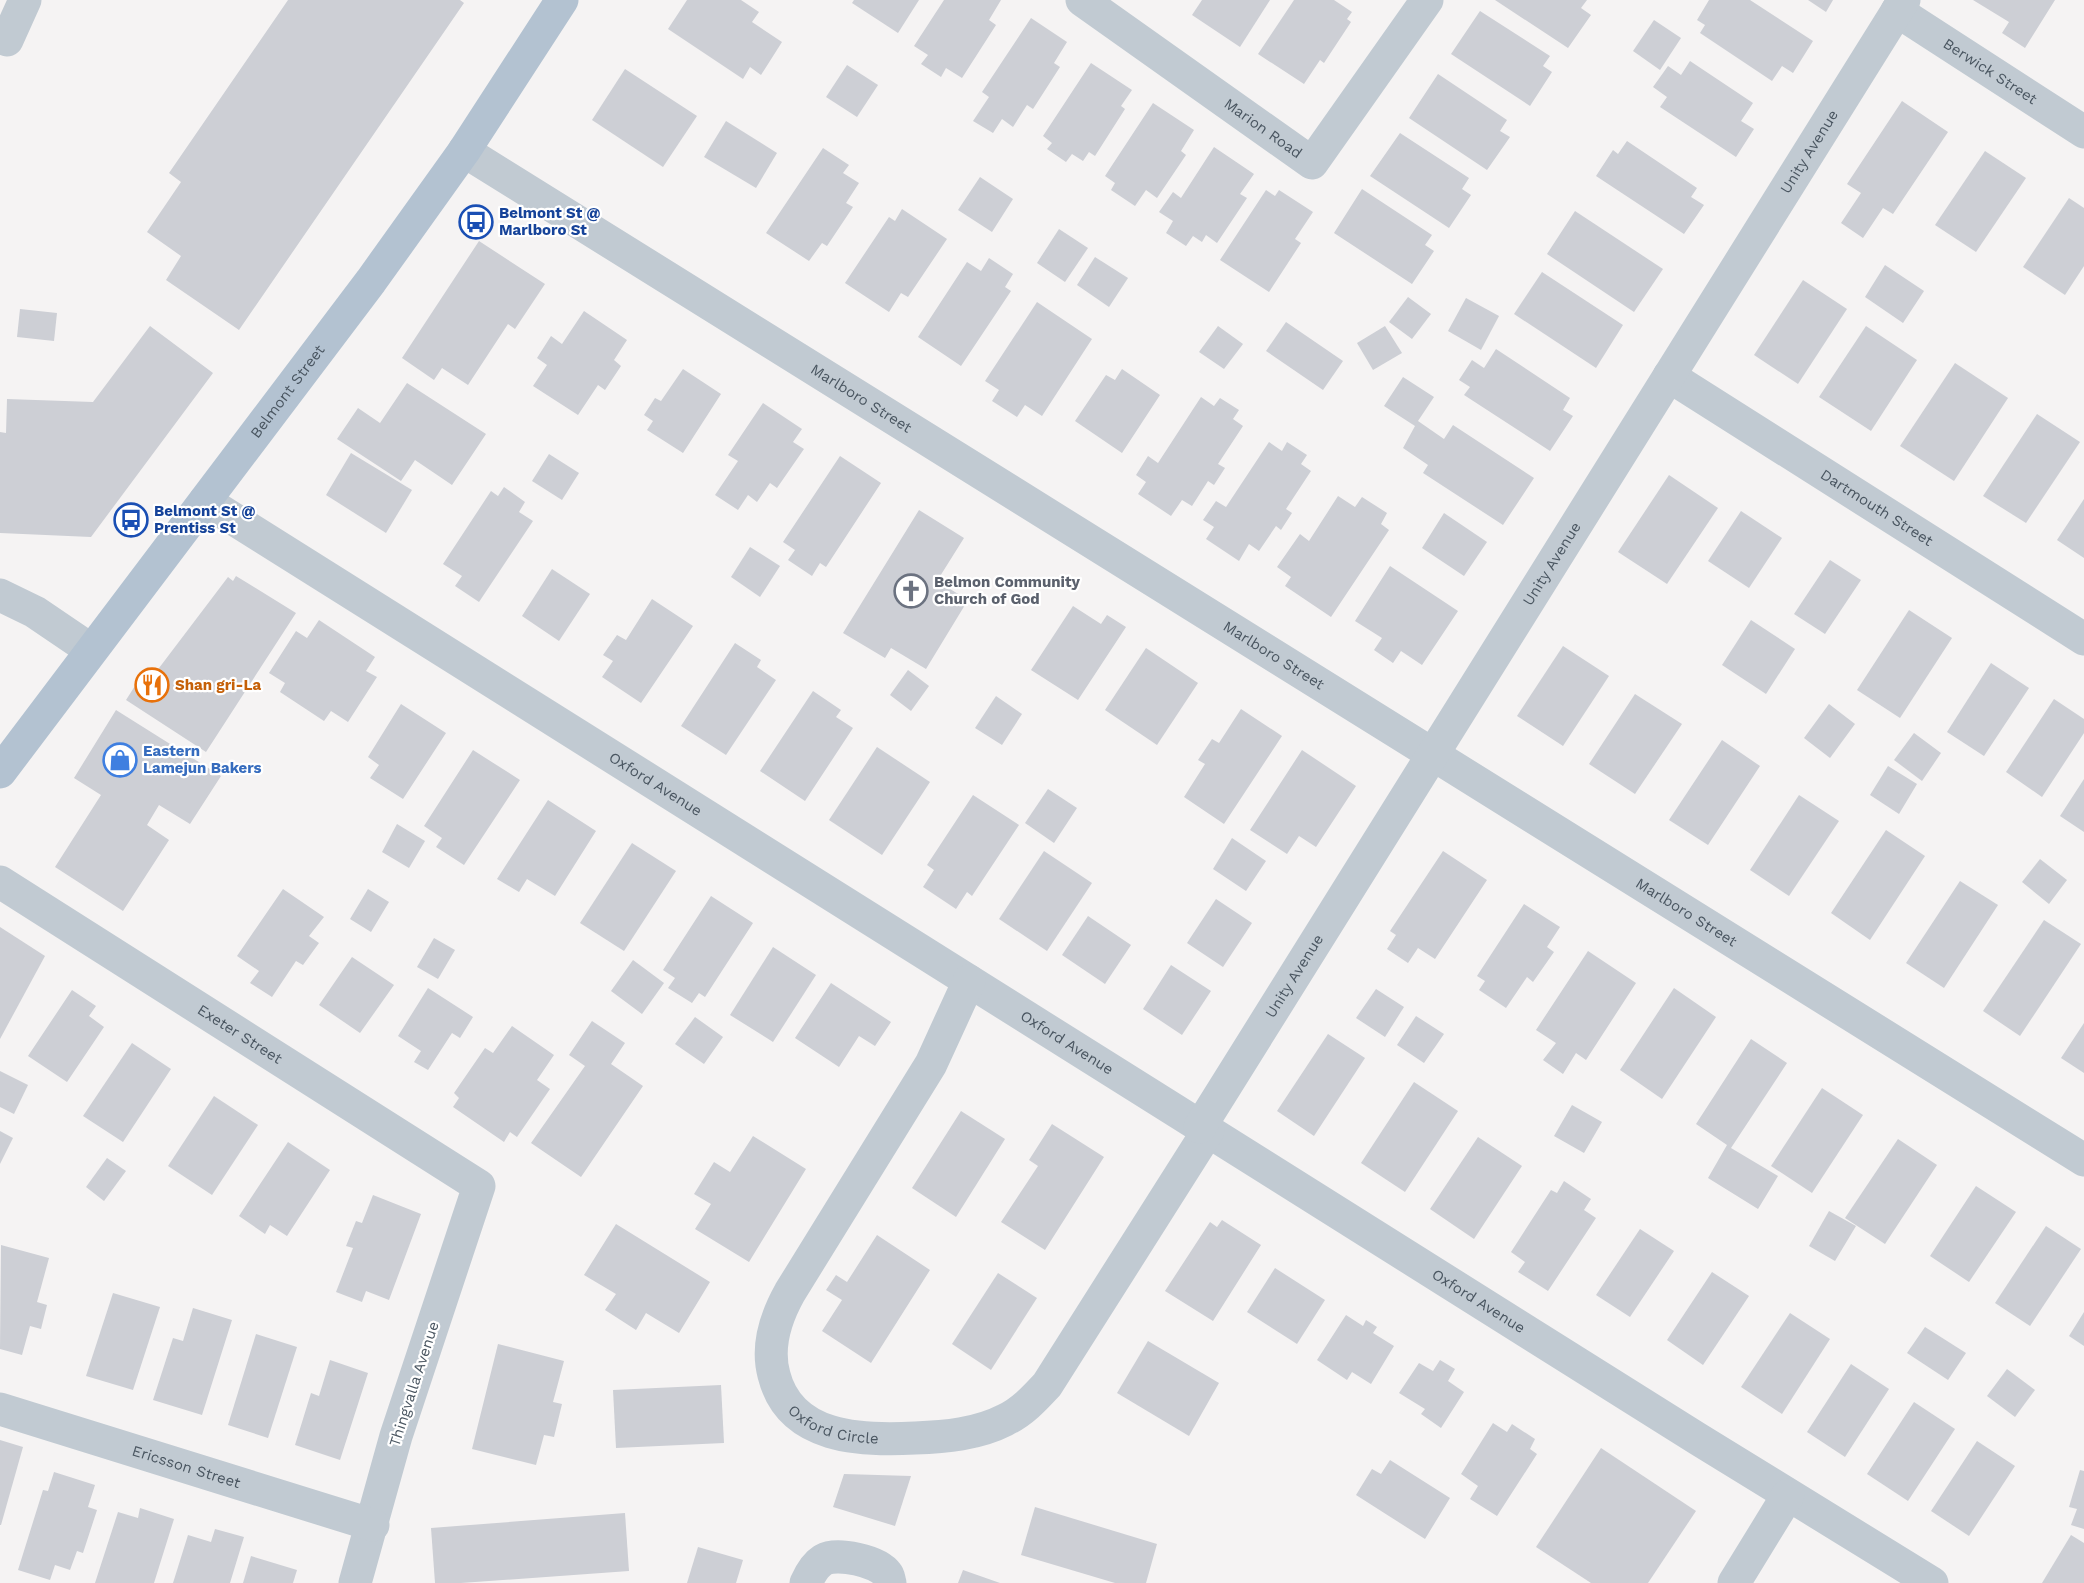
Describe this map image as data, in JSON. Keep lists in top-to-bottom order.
{
  "streets": {
    "main road": ["Belmont Street"],
    "street": [
      "Berwick Street",
      "Marion Road",
      "Unity Avenue",
      "Marlboro Street",
      "Dartmouth Street",
      "Oxford Avenue",
      "Exeter Street",
      "Thingvalla Avenue",
      "Oxford Circle",
      "Ericsson Street"
    ]
  },
  "crossings": [
    ["Berwick Street", "Unity Avenue"],
    ["Unity Avenue", "Marlboro Street"],
    ["Unity Avenue", "Dartmouth Street"],
    ["Unity Avenue", "Oxford Avenue"],
    ["Unity Avenue", "Oxford Circle"],
    ["Belmont Street", "Marlboro Street"],
    ["Belmont Street", "Oxford Avenue"],
    ["Oxford Avenue", "Oxford Circle"],
    ["Exeter Street", "Thingvalla Avenue"],
    ["Thingvalla Avenue", "Ericsson Street"]
  ],
  "places": {
    "bus stop": ["Belmont St @ Marlboro St", "Belmont St @ Prentiss St"],
    "church": ["Belmon Community Church of God"],
    "restaurant": ["Shan gri-La"],
    "shop": ["Eastern Lamejun Bakers"]
  }
}
